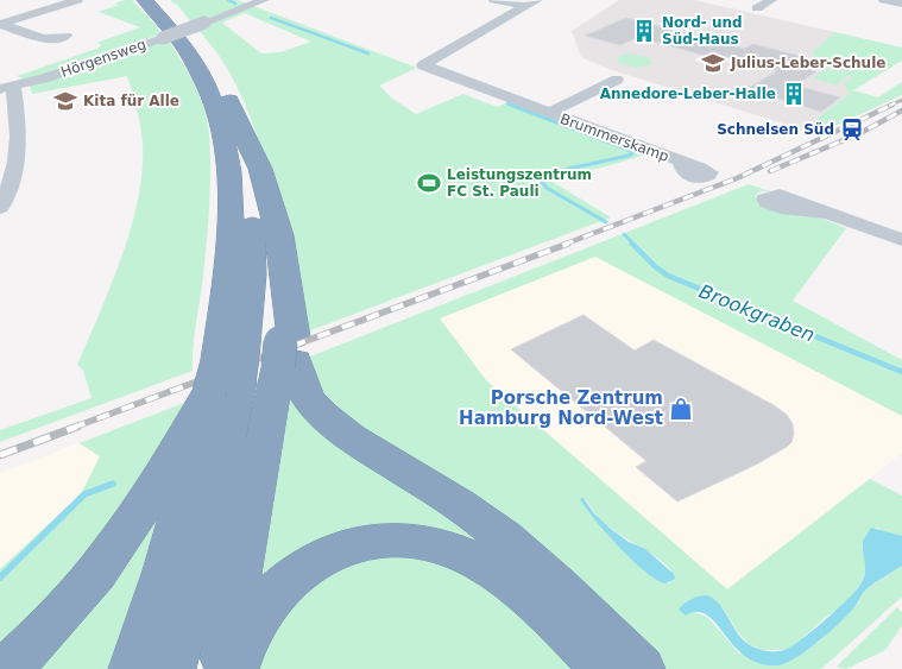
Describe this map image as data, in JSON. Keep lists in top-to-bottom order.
{
  "streets": {
    "street": ["Hörgensweg", "Brummerskamp"]
  },
  "water": ["Brookgraben"],
  "places": {
    "building": ["Nord- und Süd-Haus", "Annedore-Leber-Halle"],
    "school or university": ["Julius-Leber-Schule", "Kita für Alle"],
    "station": ["Schnelsen Süd"],
    "sports": ["Leistungszentrum FC St. Pauli"],
    "shop": ["Porsche Zentrum Hamburg Nord-West"]
  }
}
